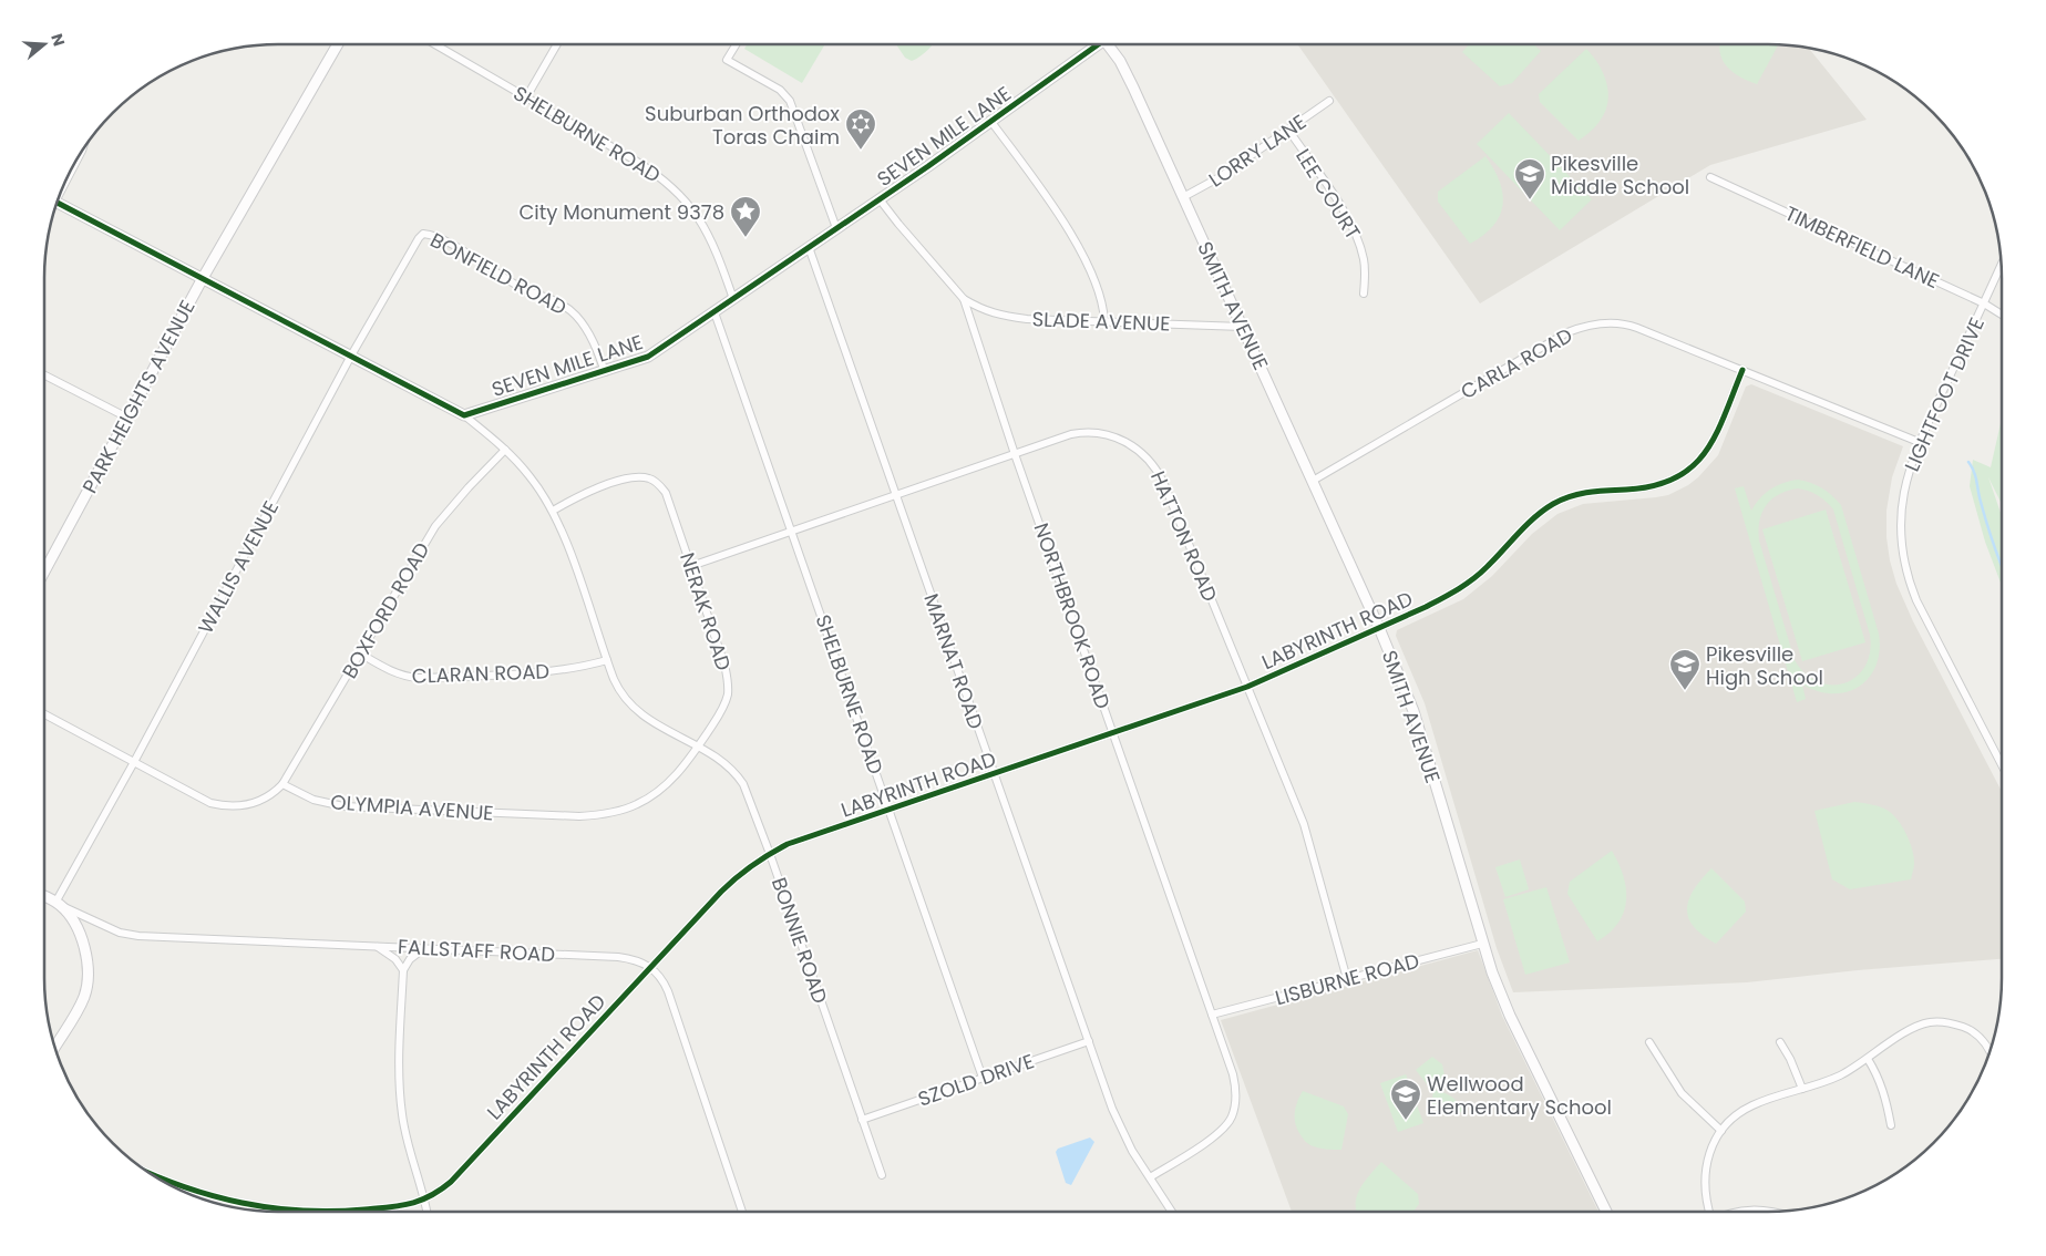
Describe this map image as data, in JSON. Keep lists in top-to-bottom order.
{
  "streets": {
    "main road": [
      "SEVEN MILE LANE",
      "SMITH AVENUE",
      "PARK HEIGHTS AVENUE",
      "FALLSTAFF ROAD"
    ],
    "street": [
      "SHELBURNE ROAD",
      "LORRY LANE",
      "LEE COURT",
      "TIMBERFIELD LANE",
      "BONFIELD ROAD",
      "SLADE AVENUE",
      "CARLA ROAD",
      "LIGHTFOOT DRIVE",
      "HATTON ROAD",
      "WALLIS AVENUE",
      "BOXFORD ROAD",
      "NERAK ROAD",
      "NORTHBROOK ROAD",
      "LABYRINTH ROAD",
      "MARNAT ROAD",
      "CLARAN ROAD",
      "OLYMPIA AVENUE",
      "BONNIE ROAD",
      "LISBURNE ROAD",
      "SZOLD DRIVE"
    ]
  },
  "crossings": [
    ["SHELBURNE ROAD", "SEVEN MILE LANE"],
    ["SHELBURNE ROAD", "HATTON ROAD"],
    ["SHELBURNE ROAD", "LABYRINTH ROAD"],
    ["SHELBURNE ROAD", "SZOLD DRIVE"],
    ["SEVEN MILE LANE", "BONFIELD ROAD"],
    ["SEVEN MILE LANE", "NORTHBROOK ROAD"],
    ["SEVEN MILE LANE", "MARNAT ROAD"],
    ["SEVEN MILE LANE", "BONNIE ROAD"],
    ["LORRY LANE", "LEE COURT"],
    ["LORRY LANE", "SMITH AVENUE"],
    ["TIMBERFIELD LANE", "LIGHTFOOT DRIVE"],
    ["BONFIELD ROAD", "WALLIS AVENUE"],
    ["SMITH AVENUE", "SLADE AVENUE"],
    ["SMITH AVENUE", "CARLA ROAD"],
    ["SMITH AVENUE", "LABYRINTH ROAD"],
    ["SMITH AVENUE", "LISBURNE ROAD"],
    ["SLADE AVENUE", "NORTHBROOK ROAD"],
    ["CARLA ROAD", "LIGHTFOOT DRIVE"],
    ["CARLA ROAD", "LABYRINTH ROAD"],
    ["HATTON ROAD", "NERAK ROAD"],
    ["HATTON ROAD", "NORTHBROOK ROAD"],
    ["HATTON ROAD", "LABYRINTH ROAD"],
    ["HATTON ROAD", "MARNAT ROAD"],
    ["HATTON ROAD", "LISBURNE ROAD"],
    ["WALLIS AVENUE", "FALLSTAFF ROAD"],
    ["BOXFORD ROAD", "CLARAN ROAD"],
    ["BOXFORD ROAD", "OLYMPIA AVENUE"],
    ["BOXFORD ROAD", "BONNIE ROAD"],
    ["NERAK ROAD", "OLYMPIA AVENUE"],
    ["NERAK ROAD", "BONNIE ROAD"],
    ["NORTHBROOK ROAD", "LABYRINTH ROAD"],
    ["NORTHBROOK ROAD", "MARNAT ROAD"],
    ["NORTHBROOK ROAD", "LISBURNE ROAD"],
    ["LABYRINTH ROAD", "MARNAT ROAD"],
    ["LABYRINTH ROAD", "BONNIE ROAD"],
    ["LABYRINTH ROAD", "FALLSTAFF ROAD"],
    ["MARNAT ROAD", "SZOLD DRIVE"],
    ["CLARAN ROAD", "BONNIE ROAD"],
    ["OLYMPIA AVENUE", "BONNIE ROAD"],
    ["BONNIE ROAD", "SZOLD DRIVE"]
  ],
  "places": {
    "synagogue": ["Suburban Orthodox Toras Chaim"],
    "school or university": ["Pikesville Middle School", "Pikesville High School", "Wellwood Elementary School"],
    "place": ["City Monument 9378"]
  },
  "north": "right"
}
